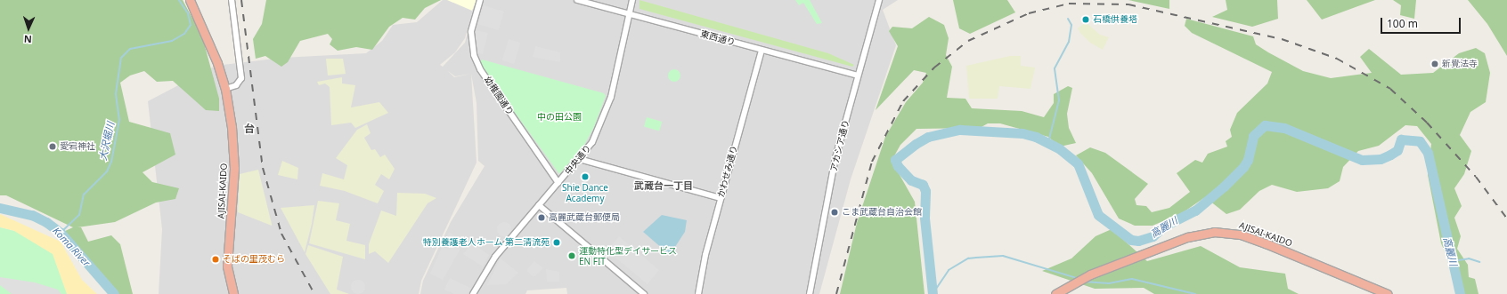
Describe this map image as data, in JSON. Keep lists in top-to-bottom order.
{
  "streets": {
    "highway": ["AJISAI-KAIDO"],
    "street": [
      "東西通り",
      "幼稚園通り",
      "アカシア通り",
      "中央通り",
      "かわせみ通り"
    ]
  },
  "crossings": [
    ["東西通り", "アカシア通り"],
    ["東西通り", "中央通り"],
    ["東西通り", "かわせみ通り"],
    ["幼稚園通り", "中央通り"]
  ],
  "districts": ["台", "武蔵台一丁目"],
  "water": ["大沢堀川", "高麗川", "Koma River"],
  "parks": ["中の田公園"],
  "places": [
    "石橋供養塔",
    "新覺法寺",
    "愛宕神社",
    "Shie Dance Academy",
    "こま武蔵台自治会館",
    "高麗武蔵台郵便局",
    "特別養護老人ホーム 第二清流苑",
    "運動特化型デイサービス EN FIT",
    "そばの里茂むら"
  ],
  "scale_bar": "100 m",
  "north": "bottom"
}
